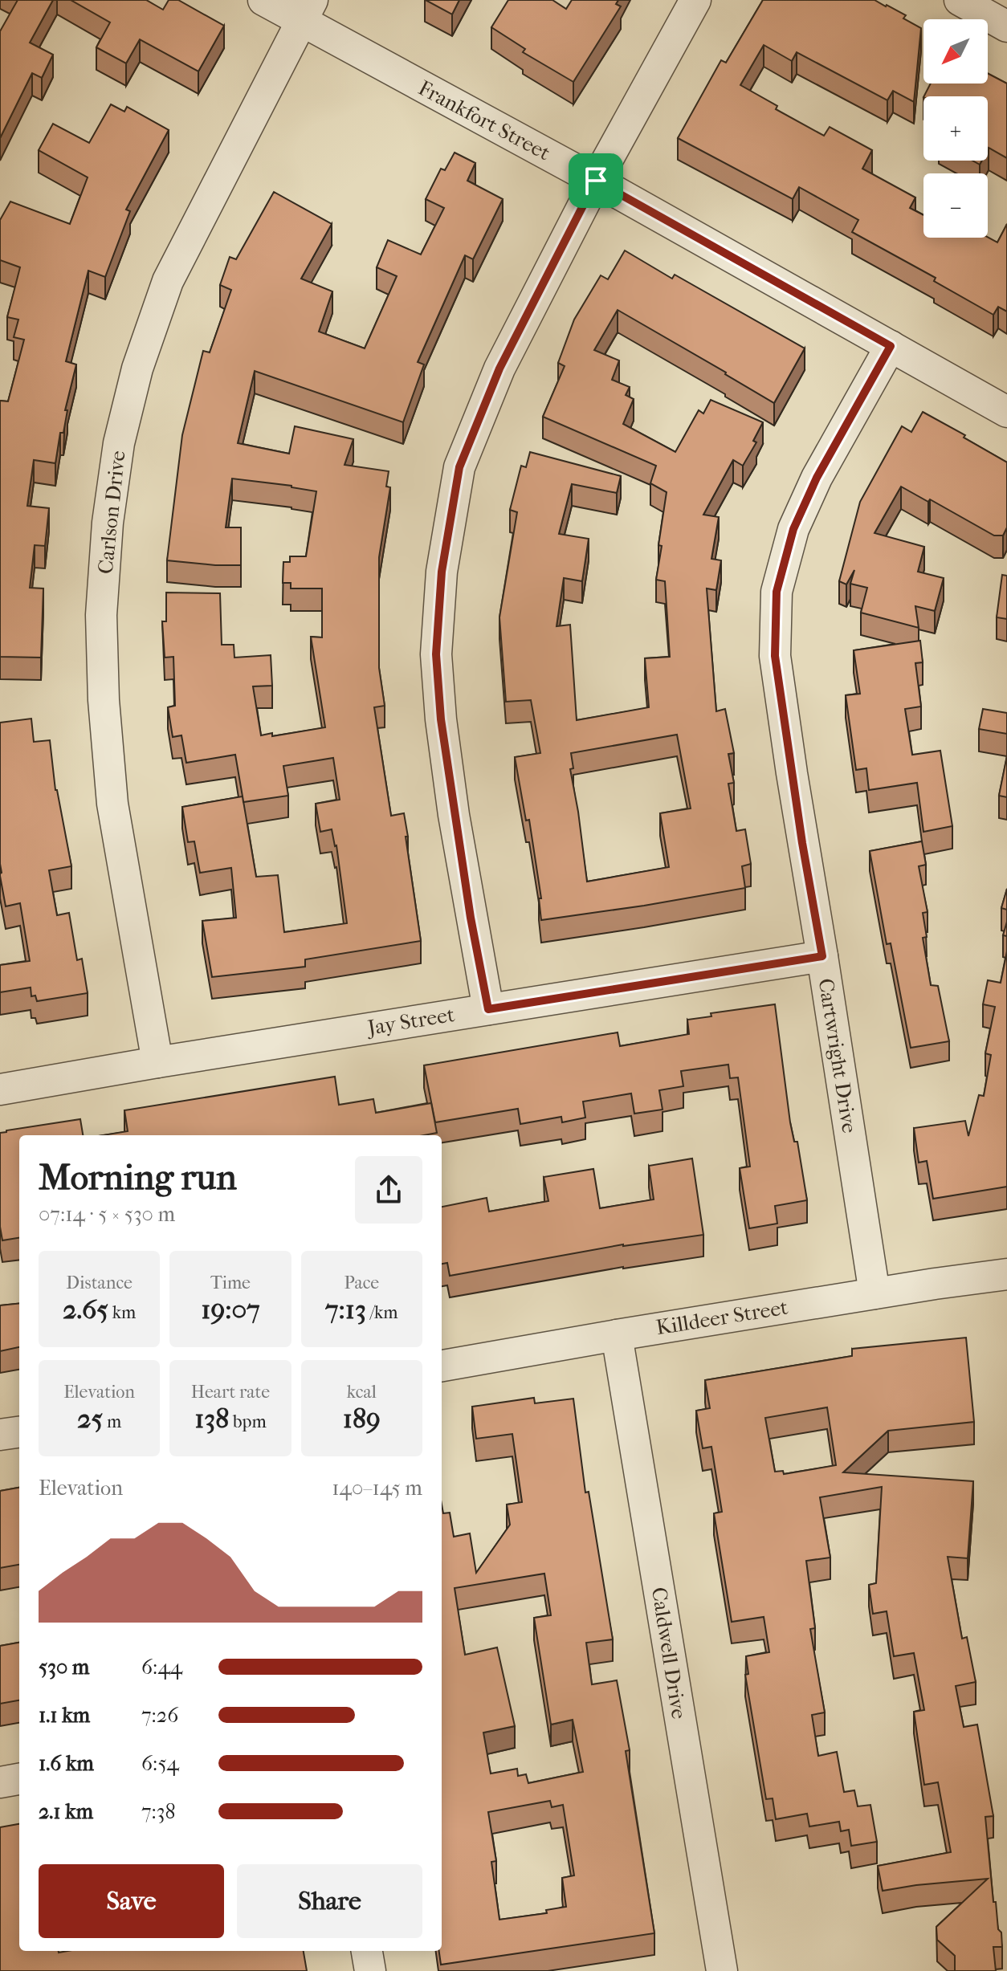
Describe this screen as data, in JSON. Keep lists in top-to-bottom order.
{
  "streets": {
    "street": [
      "Frankfort Street",
      "Carlson Drive",
      "Jay Street",
      "Cartwright Drive",
      "Killdeer Street",
      "Caldwell Drive"
    ]
  },
  "crossings": [
    ["Frankfort Street", "Carlson Drive"],
    ["Frankfort Street", "Cartwright Drive"],
    ["Carlson Drive", "Jay Street"],
    ["Jay Street", "Cartwright Drive"],
    ["Cartwright Drive", "Killdeer Street"],
    ["Killdeer Street", "Caldwell Drive"]
  ],
  "north": "bottom left",
  "page": {
    "map_buttons": ["+", "−"],
    "heading": ["Morning run", "07:14 · 5 × 530 m"],
    "stats": [
      ["Distance", "2.65 km"],
      ["Time", "19:07"],
      ["Pace", "7:13 /km"],
      ["Elevation", "25 m"],
      ["Heart rate", "138 bpm"],
      ["kcal", "189"]
    ],
    "chart": ["Elevation", "140–145 m"],
    "list": [
      {
        "name": "530 m",
        "note": "6:44"
      },
      {
        "name": "1.1 km",
        "note": "7:26"
      },
      {
        "name": "1.6 km",
        "note": "6:54"
      },
      {
        "name": "2.1 km",
        "note": "7:38"
      }
    ],
    "buttons": ["Save", "Share"]
  }
}
